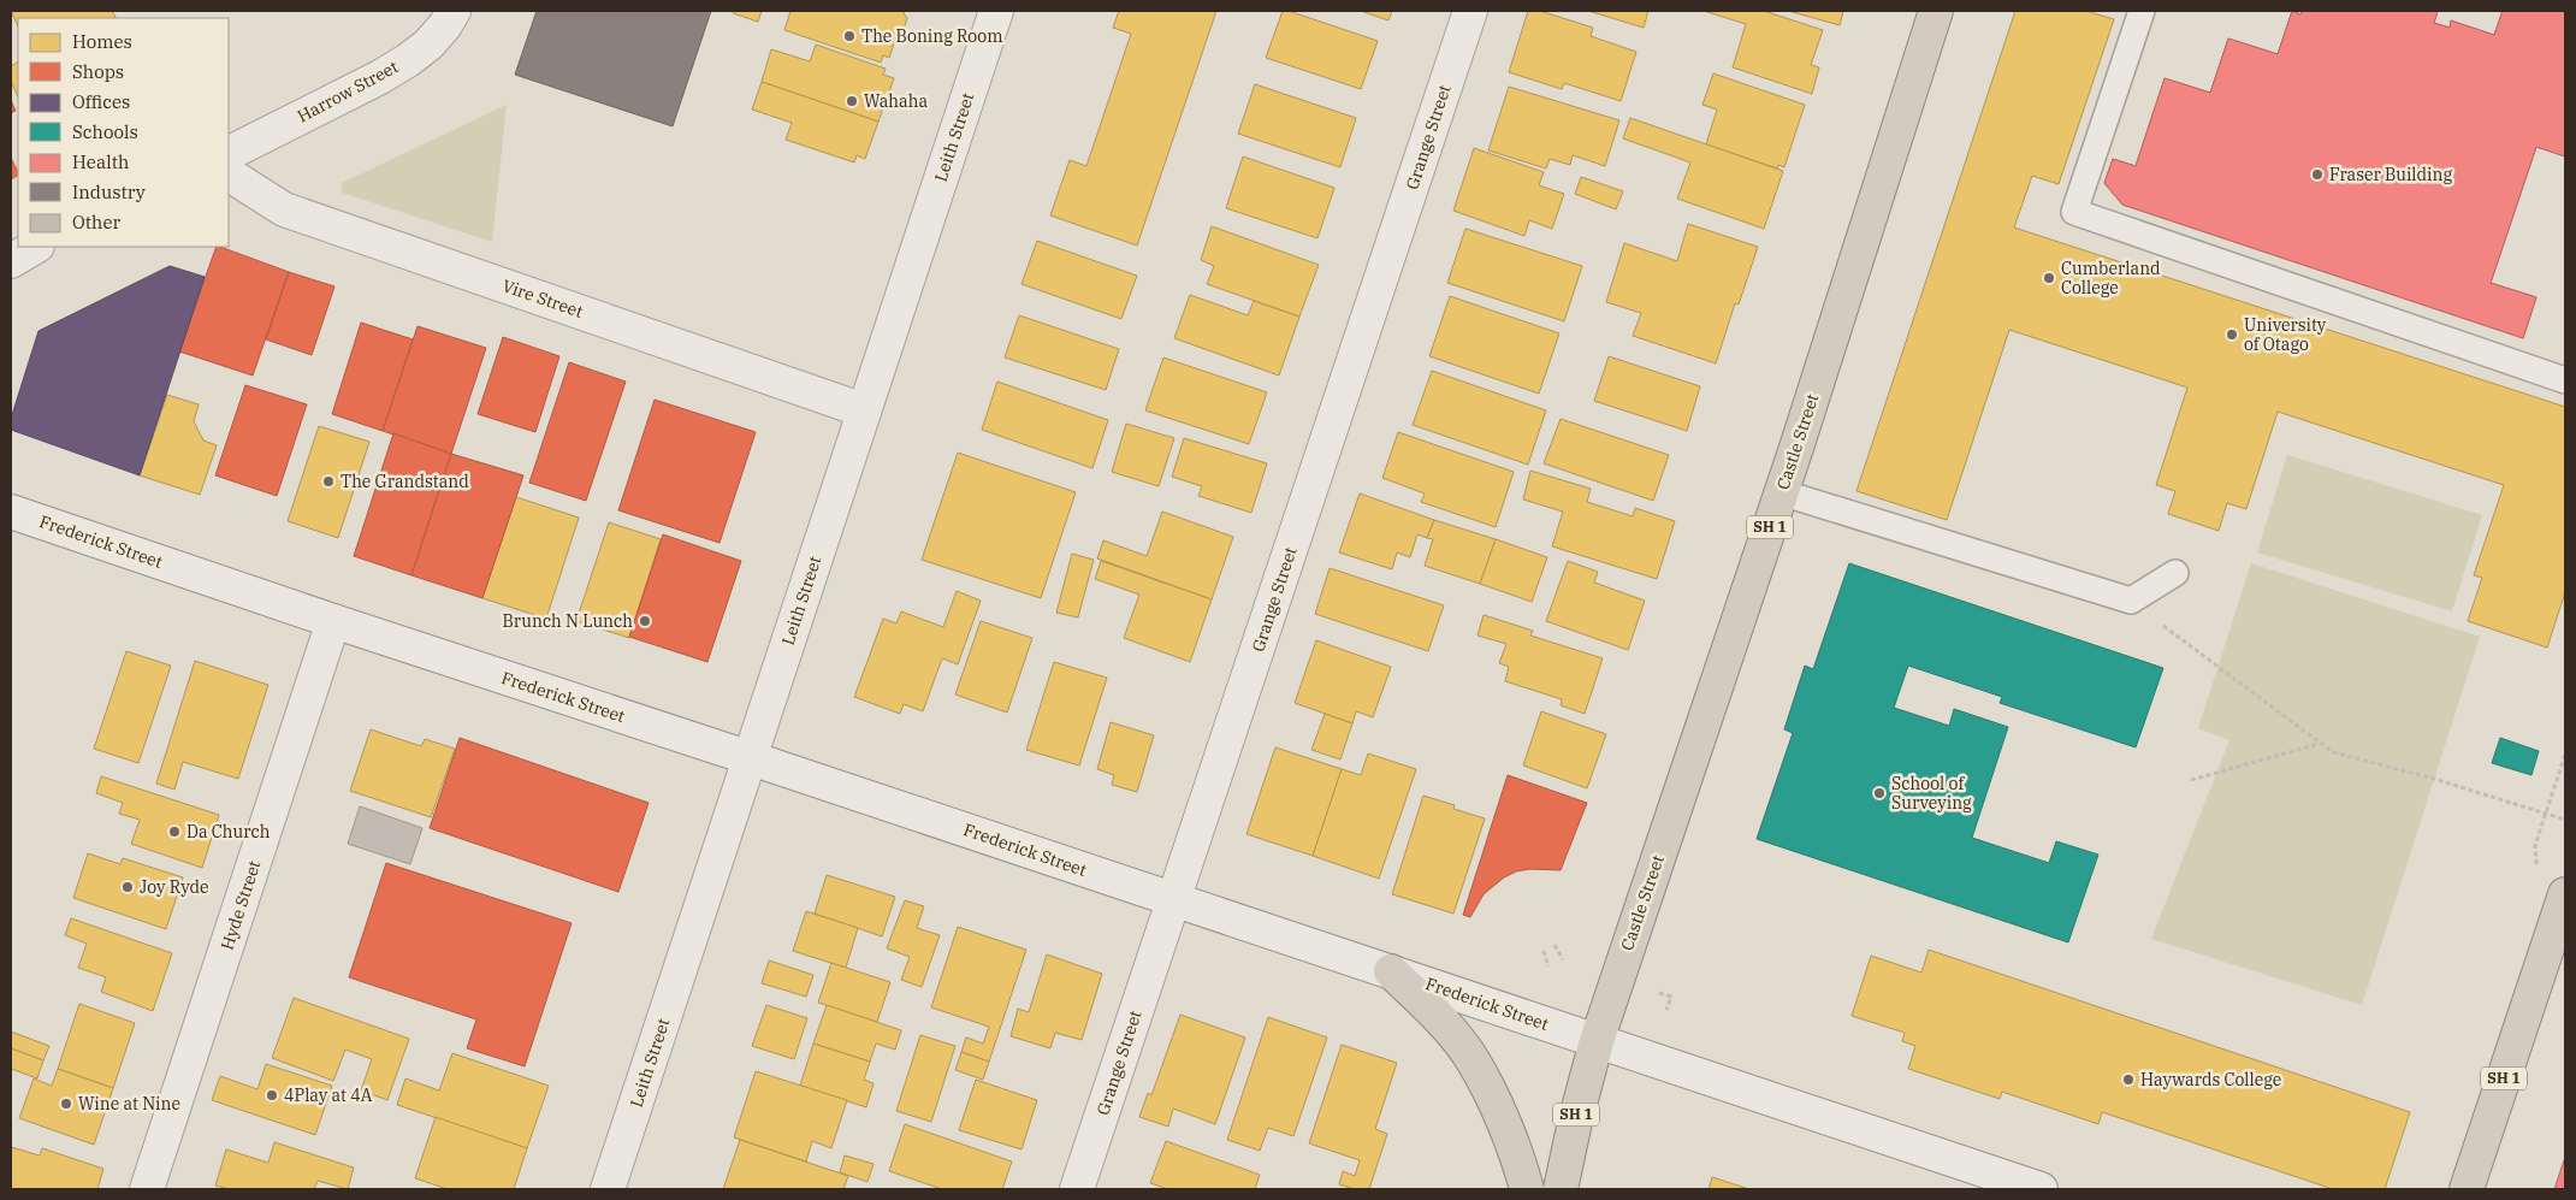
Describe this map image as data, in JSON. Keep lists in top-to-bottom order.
{
  "streets": {
    "highway": ["Castle Street", "SH 1"],
    "street": [
      "Harrow Street",
      "Leith Street",
      "Grange Street",
      "Vire Street",
      "Frederick Street",
      "Hyde Street"
    ]
  },
  "crossings": [
    ["Leith Street", "Vire Street"],
    ["Leith Street", "Frederick Street"],
    ["Grange Street", "Frederick Street"],
    ["Castle Street", "SH 1"],
    ["Castle Street", "Frederick Street"],
    ["SH 1", "Frederick Street"],
    ["Frederick Street", "Hyde Street"]
  ],
  "places": [
    "The Boning Room",
    "Wahaha",
    "Fraser Building",
    "Cumberland College",
    "University of Otago",
    "The Grandstand",
    "Brunch N Lunch",
    "School of Surveying",
    "Da Church",
    "Joy Ryde",
    "Haywards College",
    "4Play at 4A",
    "Wine at Nine"
  ],
  "legend": [
    "Homes",
    "Shops",
    "Offices",
    "Schools",
    "Health",
    "Industry",
    "Other"
  ]
}
